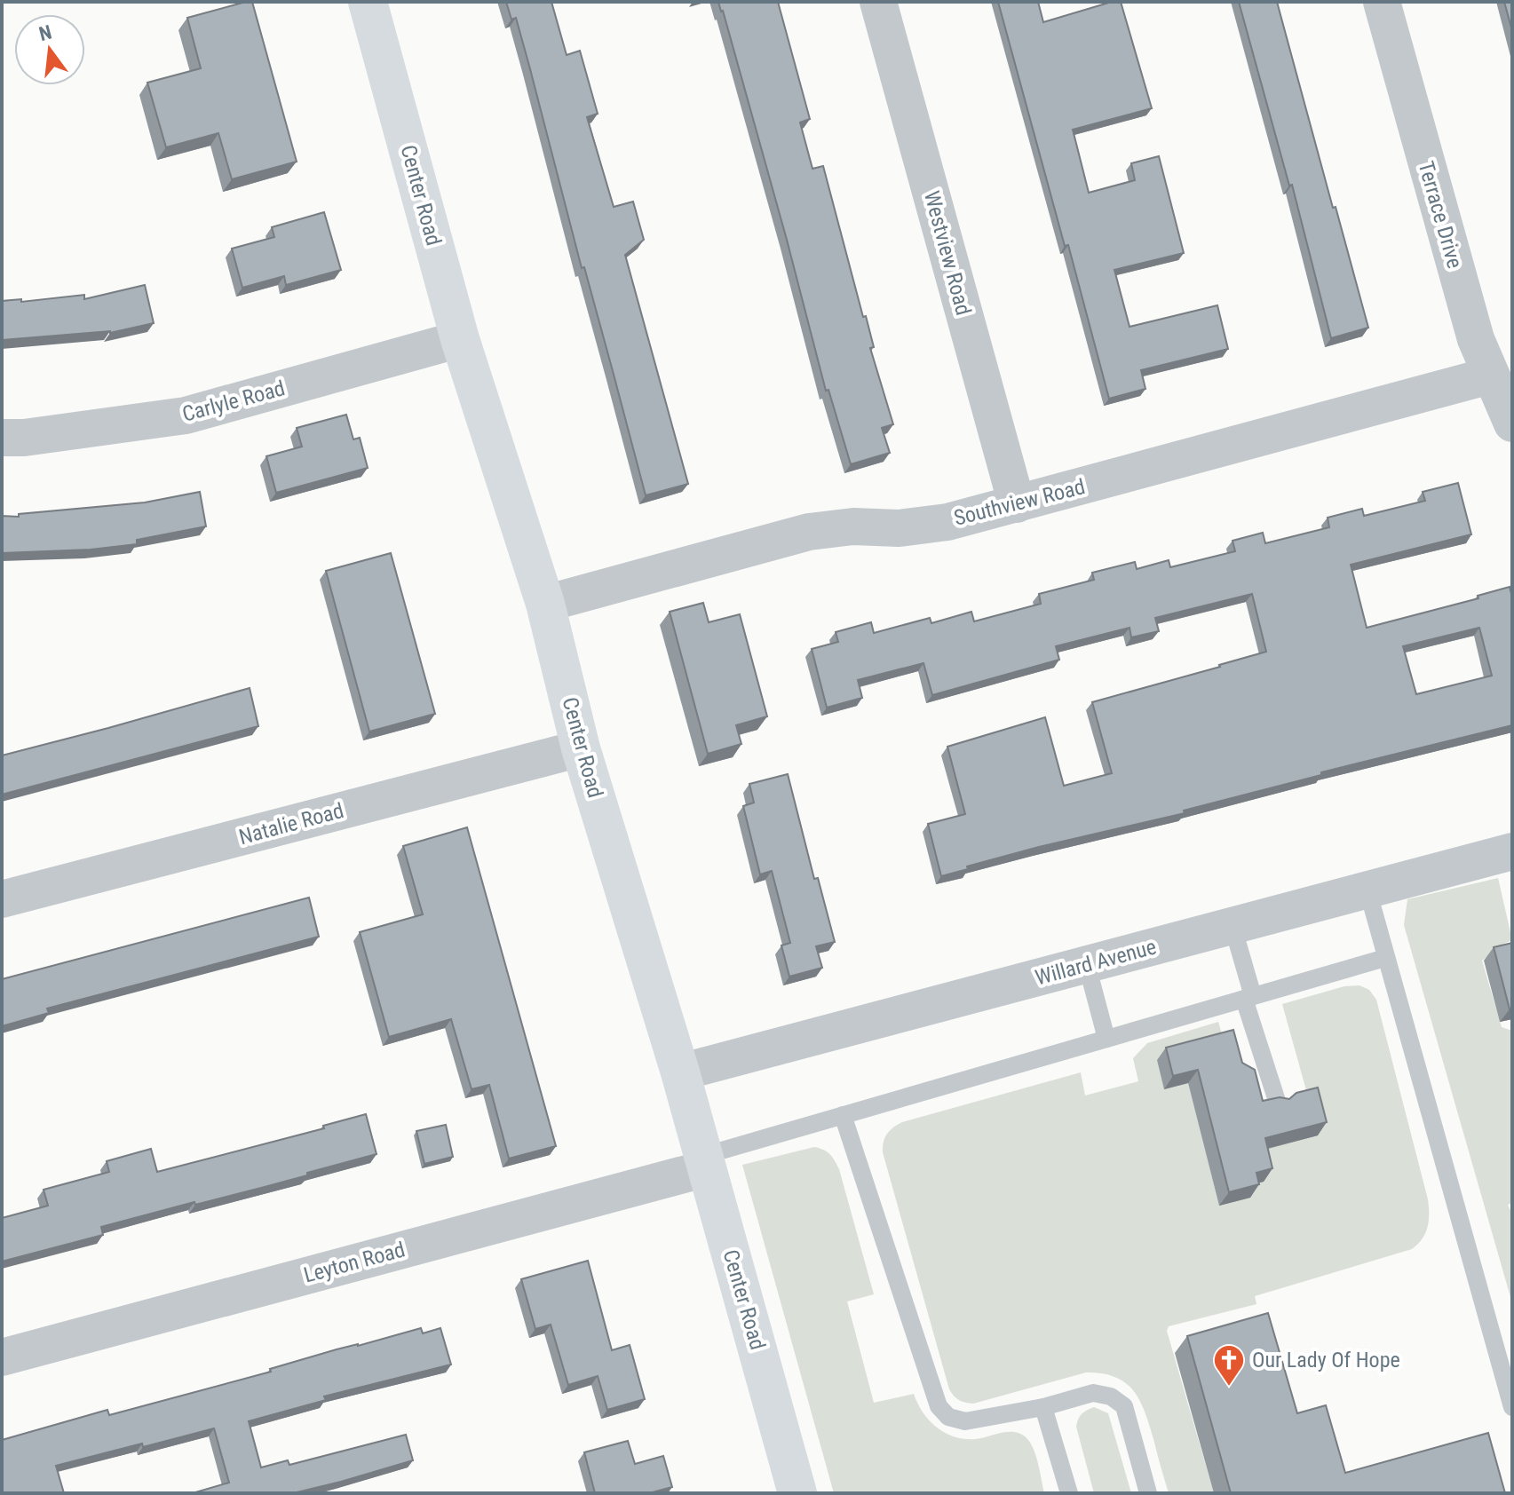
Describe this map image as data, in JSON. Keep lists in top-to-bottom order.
{
  "streets": {
    "main road": ["Center Road"],
    "street": [
      "Terrace Drive",
      "Westview Road",
      "Carlyle Road",
      "Southview Road",
      "Natalie Road",
      "Willard Avenue",
      "Leyton Road"
    ]
  },
  "crossings": [
    ["Center Road", "Carlyle Road"],
    ["Center Road", "Southview Road"],
    ["Center Road", "Natalie Road"],
    ["Center Road", "Willard Avenue"],
    ["Center Road", "Leyton Road"],
    ["Terrace Drive", "Southview Road"],
    ["Westview Road", "Southview Road"]
  ],
  "places": {
    "church": ["Our Lady Of Hope"]
  },
  "north": "top"
}
